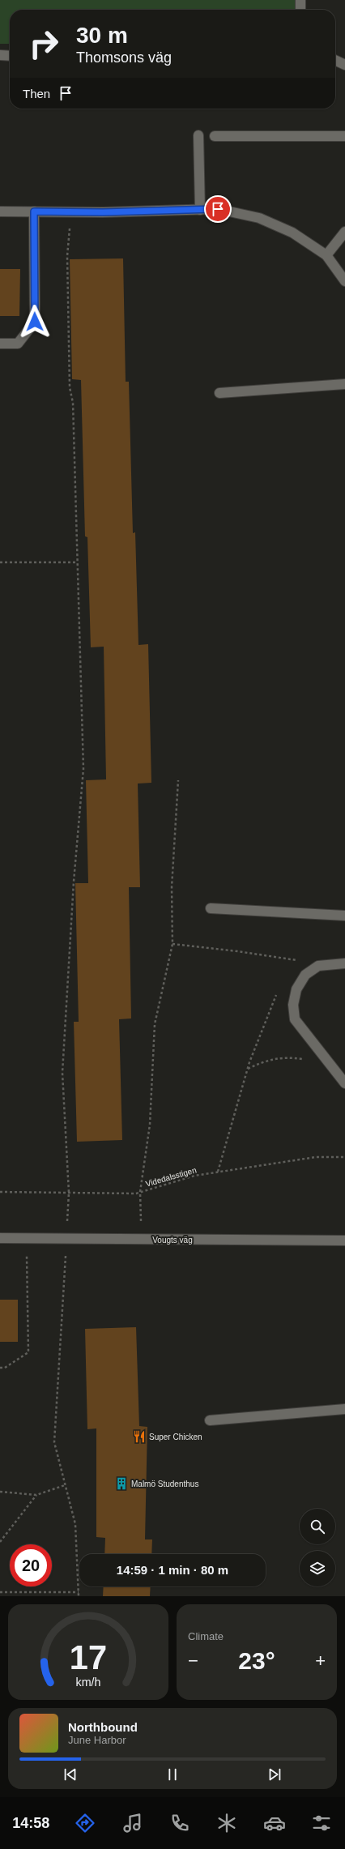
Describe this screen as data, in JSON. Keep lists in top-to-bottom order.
{
  "streets": {
    "street": ["Vougts väg"],
    "path": ["Videdalsstigen"]
  },
  "places": {
    "restaurant": ["Super Chicken"],
    "building": ["Malmö Studenthus"]
  },
  "page": {
    "turn": ["30 m", "Thomsons väg"],
    "then": "Then",
    "limit": "20",
    "trip": "14:59 · 1 min · 80 m",
    "tile": "Climate",
    "heat": ["−", "23°", "+"],
    "song": ["Northbound", "June Harbor"],
    "tabs": "14:58",
    "gauge": ["17", "km/h"]
  }
}
